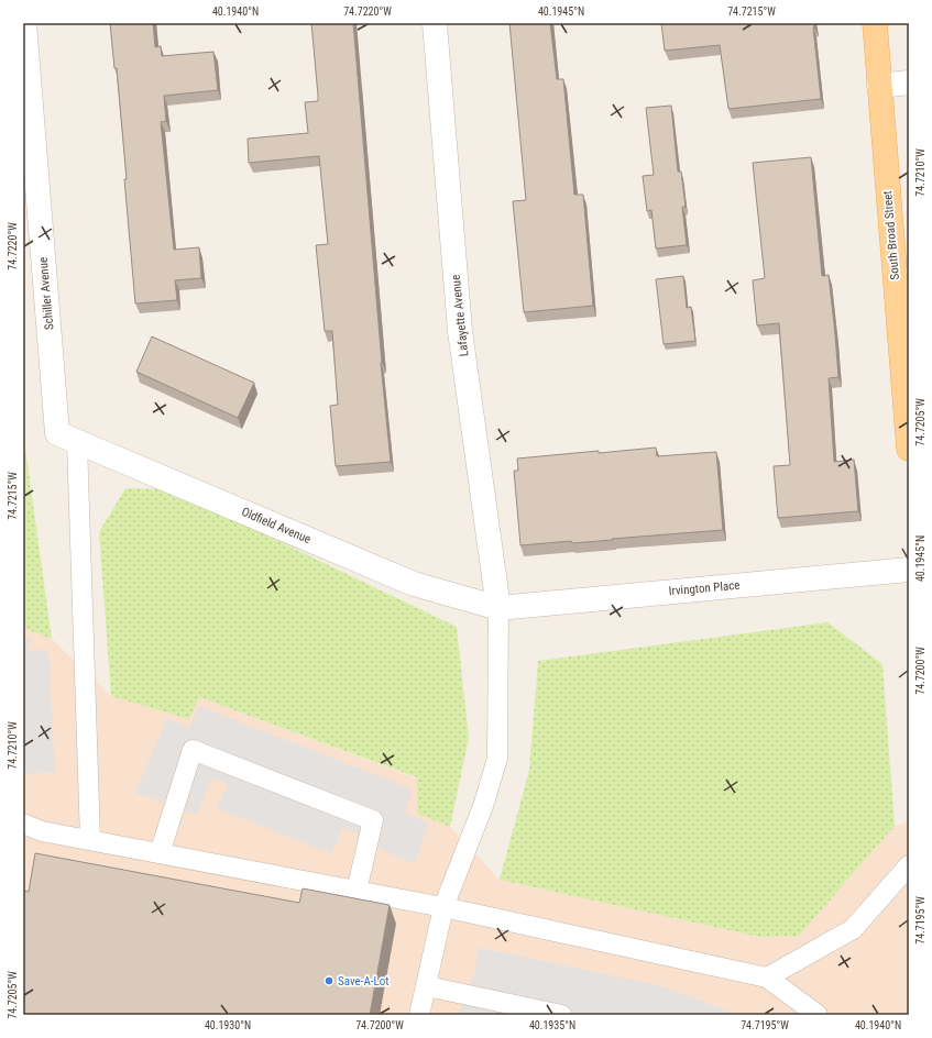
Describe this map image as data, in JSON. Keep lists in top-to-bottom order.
{
  "streets": {
    "main road": ["South Broad Street"],
    "street": [
      "Schiller Avenue",
      "Lafayette Avenue",
      "Oldfield Avenue",
      "Irvington Place"
    ]
  },
  "crossings": [
    ["Schiller Avenue", "Oldfield Avenue"],
    ["Lafayette Avenue", "Oldfield Avenue"],
    ["Lafayette Avenue", "Irvington Place"],
    ["Oldfield Avenue", "Irvington Place"]
  ],
  "places": ["Save-A-Lot"],
  "coordinates": [
    "40.1940°N",
    "74.7220°W",
    "40.1945°N",
    "74.7215°W",
    "74.7210°W",
    "74.7205°W",
    "74.7200°W",
    "74.7195°W",
    "40.1930°N",
    "40.1935°N"
  ]
}
